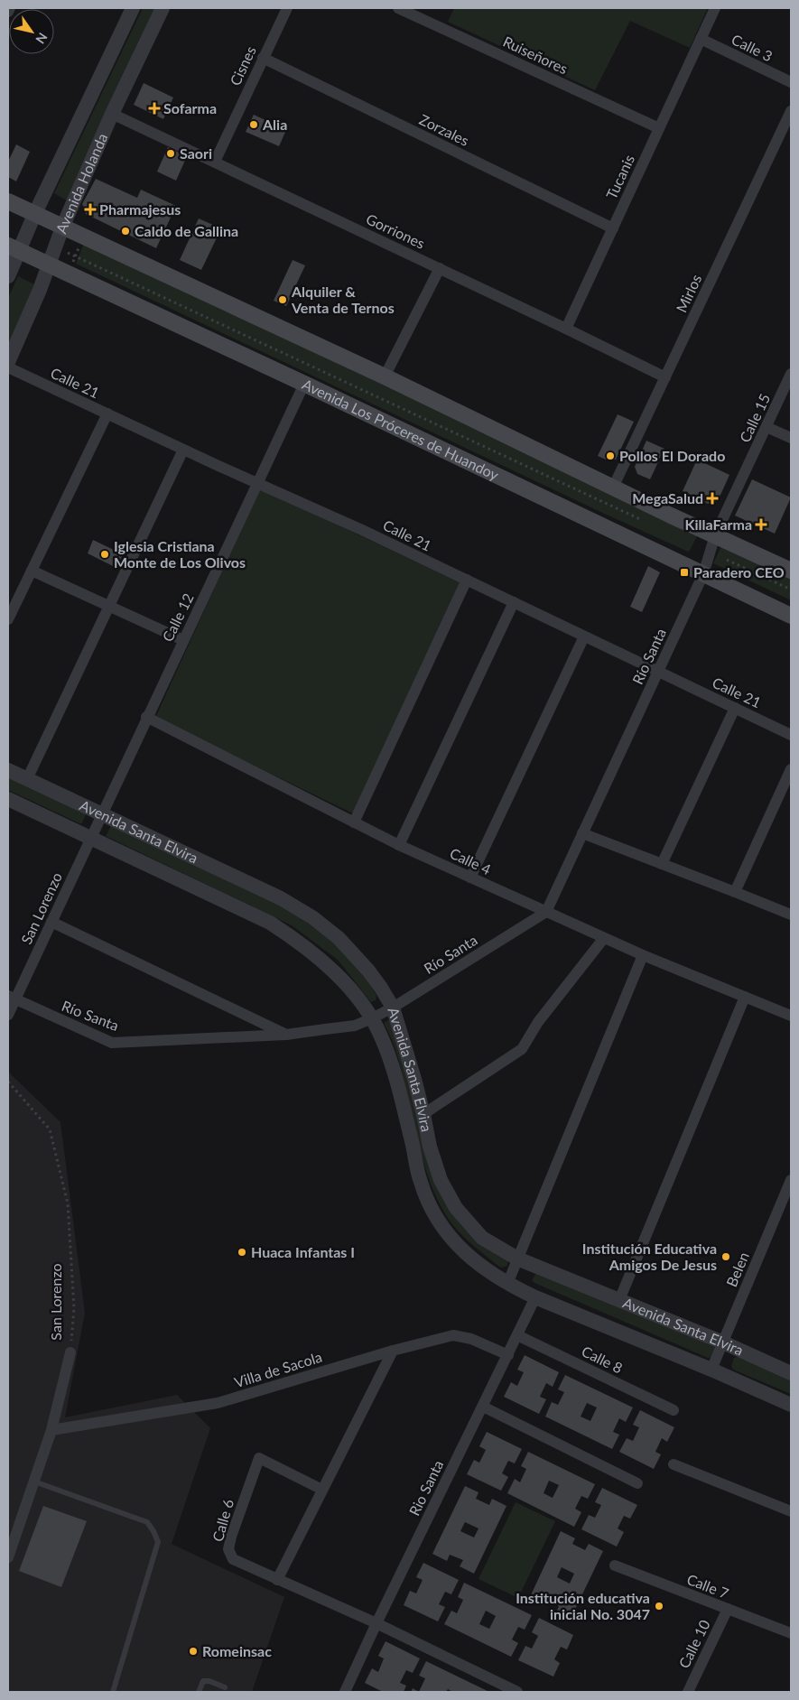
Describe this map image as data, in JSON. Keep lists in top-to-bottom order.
{
  "streets": {
    "main road": ["Avenida Los Próceres de Huandoy"],
    "street": [
      "Calle 3",
      "Ruiseñores",
      "Cisnes",
      "Zorzales",
      "Tucanis",
      "Avenida Holanda",
      "Gorriones",
      "Mirlos",
      "Calle 21",
      "Calle 15",
      "Calle 12",
      "Río Santa",
      "Avenida Santa Elvira",
      "Calle 4",
      "San Lorenzo",
      "Belen",
      "Calle 8",
      "Villa de Sacola",
      "Rio Santa",
      "Calle 6",
      "Calle 7",
      "Calle 10"
    ]
  },
  "crossings": [
    ["Calle 3", "Tucanis"],
    ["Ruiseñores", "Tucanis"],
    ["Cisnes", "Zorzales"],
    ["Cisnes", "Gorriones"],
    ["Zorzales", "Tucanis"],
    ["Tucanis", "Gorriones"],
    ["Avenida Holanda", "Gorriones"],
    ["Avenida Holanda", "Avenida Los Próceres de Huandoy"],
    ["Gorriones", "Mirlos"],
    ["Calle 21", "Calle 12"],
    ["Calle 21", "Río Santa"],
    ["Calle 15", "Avenida Los Próceres de Huandoy"],
    ["Calle 15", "Río Santa"],
    ["Avenida Los Próceres de Huandoy", "Calle 12"],
    ["Avenida Los Próceres de Huandoy", "Río Santa"],
    ["Calle 12", "Avenida Santa Elvira"],
    ["Calle 12", "Calle 4"],
    ["Calle 12", "San Lorenzo"],
    ["Río Santa", "Avenida Santa Elvira"],
    ["Río Santa", "Calle 4"],
    ["Río Santa", "San Lorenzo"],
    ["Avenida Santa Elvira", "San Lorenzo"],
    ["Avenida Santa Elvira", "Belen"],
    ["Avenida Santa Elvira", "Rio Santa"],
    ["San Lorenzo", "Villa de Sacola"],
    ["Calle 8", "Rio Santa"],
    ["Villa de Sacola", "Rio Santa"],
    ["Rio Santa", "Calle 6"],
    ["Calle 7", "Calle 10"]
  ],
  "places": {
    "health": [
      "Sofarma",
      "Pharmajesus",
      "MegaSalud",
      "KillaFarma"
    ],
    "other": [
      "Alia",
      "Saori",
      "Caldo de Gallina",
      "Alquiler & Venta de Ternos",
      "Pollos El Dorado",
      "Iglesia Cristiana Monte de Los Olivos",
      "Huaca Infantas I",
      "Institución Educativa Amigos De Jesus",
      "Institución educativa inicial No. 3047",
      "Romeinsac"
    ],
    "transit": ["Paradero CEO"]
  },
  "north": "bottom right"
}
